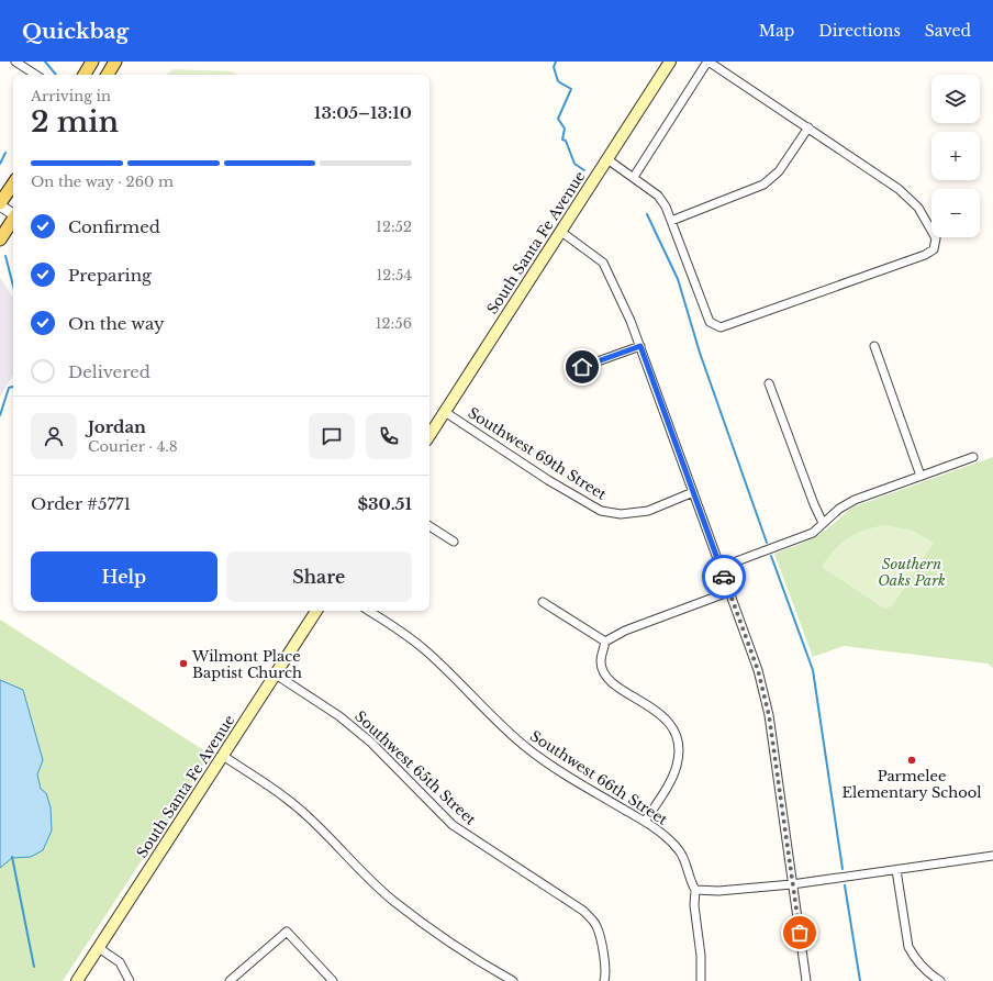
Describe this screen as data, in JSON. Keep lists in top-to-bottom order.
{
  "streets": {
    "main road": ["South Santa Fe Avenue"],
    "street": ["Southwest 69th Street", "Southwest 65th Street", "Southwest 66th Street"]
  },
  "crossings": [
    ["South Santa Fe Avenue", "Southwest 69th Street"],
    ["South Santa Fe Avenue", "Southwest 65th Street"]
  ],
  "parks": ["Southern Oaks Park"],
  "places": ["Wilmont Place Baptist Church", "Parmelee Elementary School"],
  "page": {
    "header": "Quickbag",
    "nav": ["Map", "Directions", "Saved"],
    "map_buttons": ["+", "−"],
    "heading": ["2 min", "Arriving in", "13:05–13:10"],
    "panel": [
      "Jordan",
      "Courier · 4.8",
      "Order #5771",
      "$30.51"
    ],
    "bar": "On the way · 260 m",
    "list": [
      ["Confirmed", "12:52"],
      ["Preparing", "12:54"],
      ["On the way", "12:56"],
      "Delivered"
    ],
    "buttons": ["Help", "Share"]
  }
}
